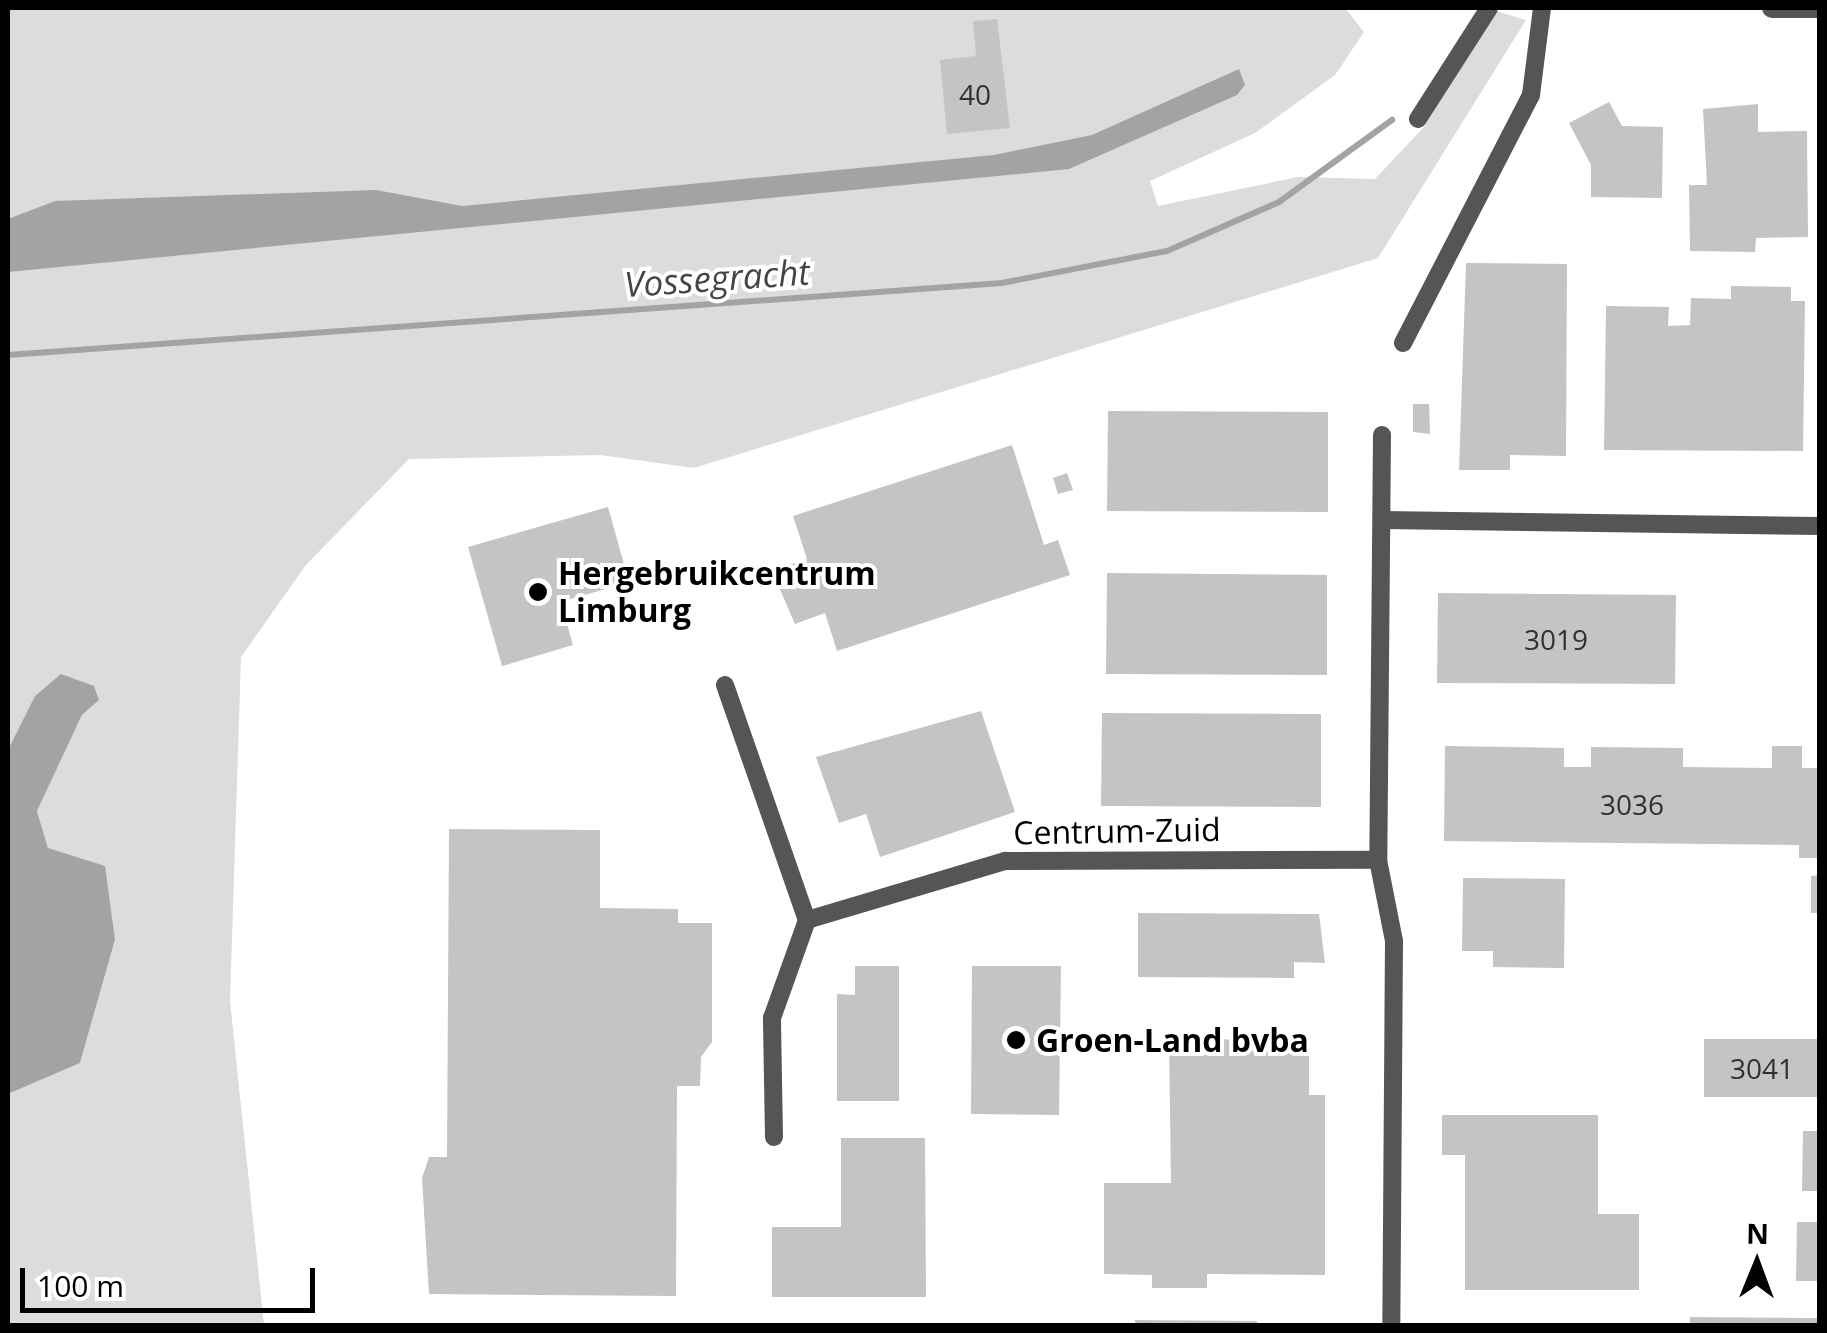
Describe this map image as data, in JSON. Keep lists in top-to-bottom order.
{
  "streets": {
    "street": ["Centrum-Zuid"]
  },
  "water": ["Vossegracht"],
  "places": ["Hergebruikcentrum Limburg", "Groen-Land bvba"],
  "house_numbers": [
    "40",
    "3019",
    "3036",
    "3041"
  ],
  "scale_bar": "100 m",
  "north": "top"
}
